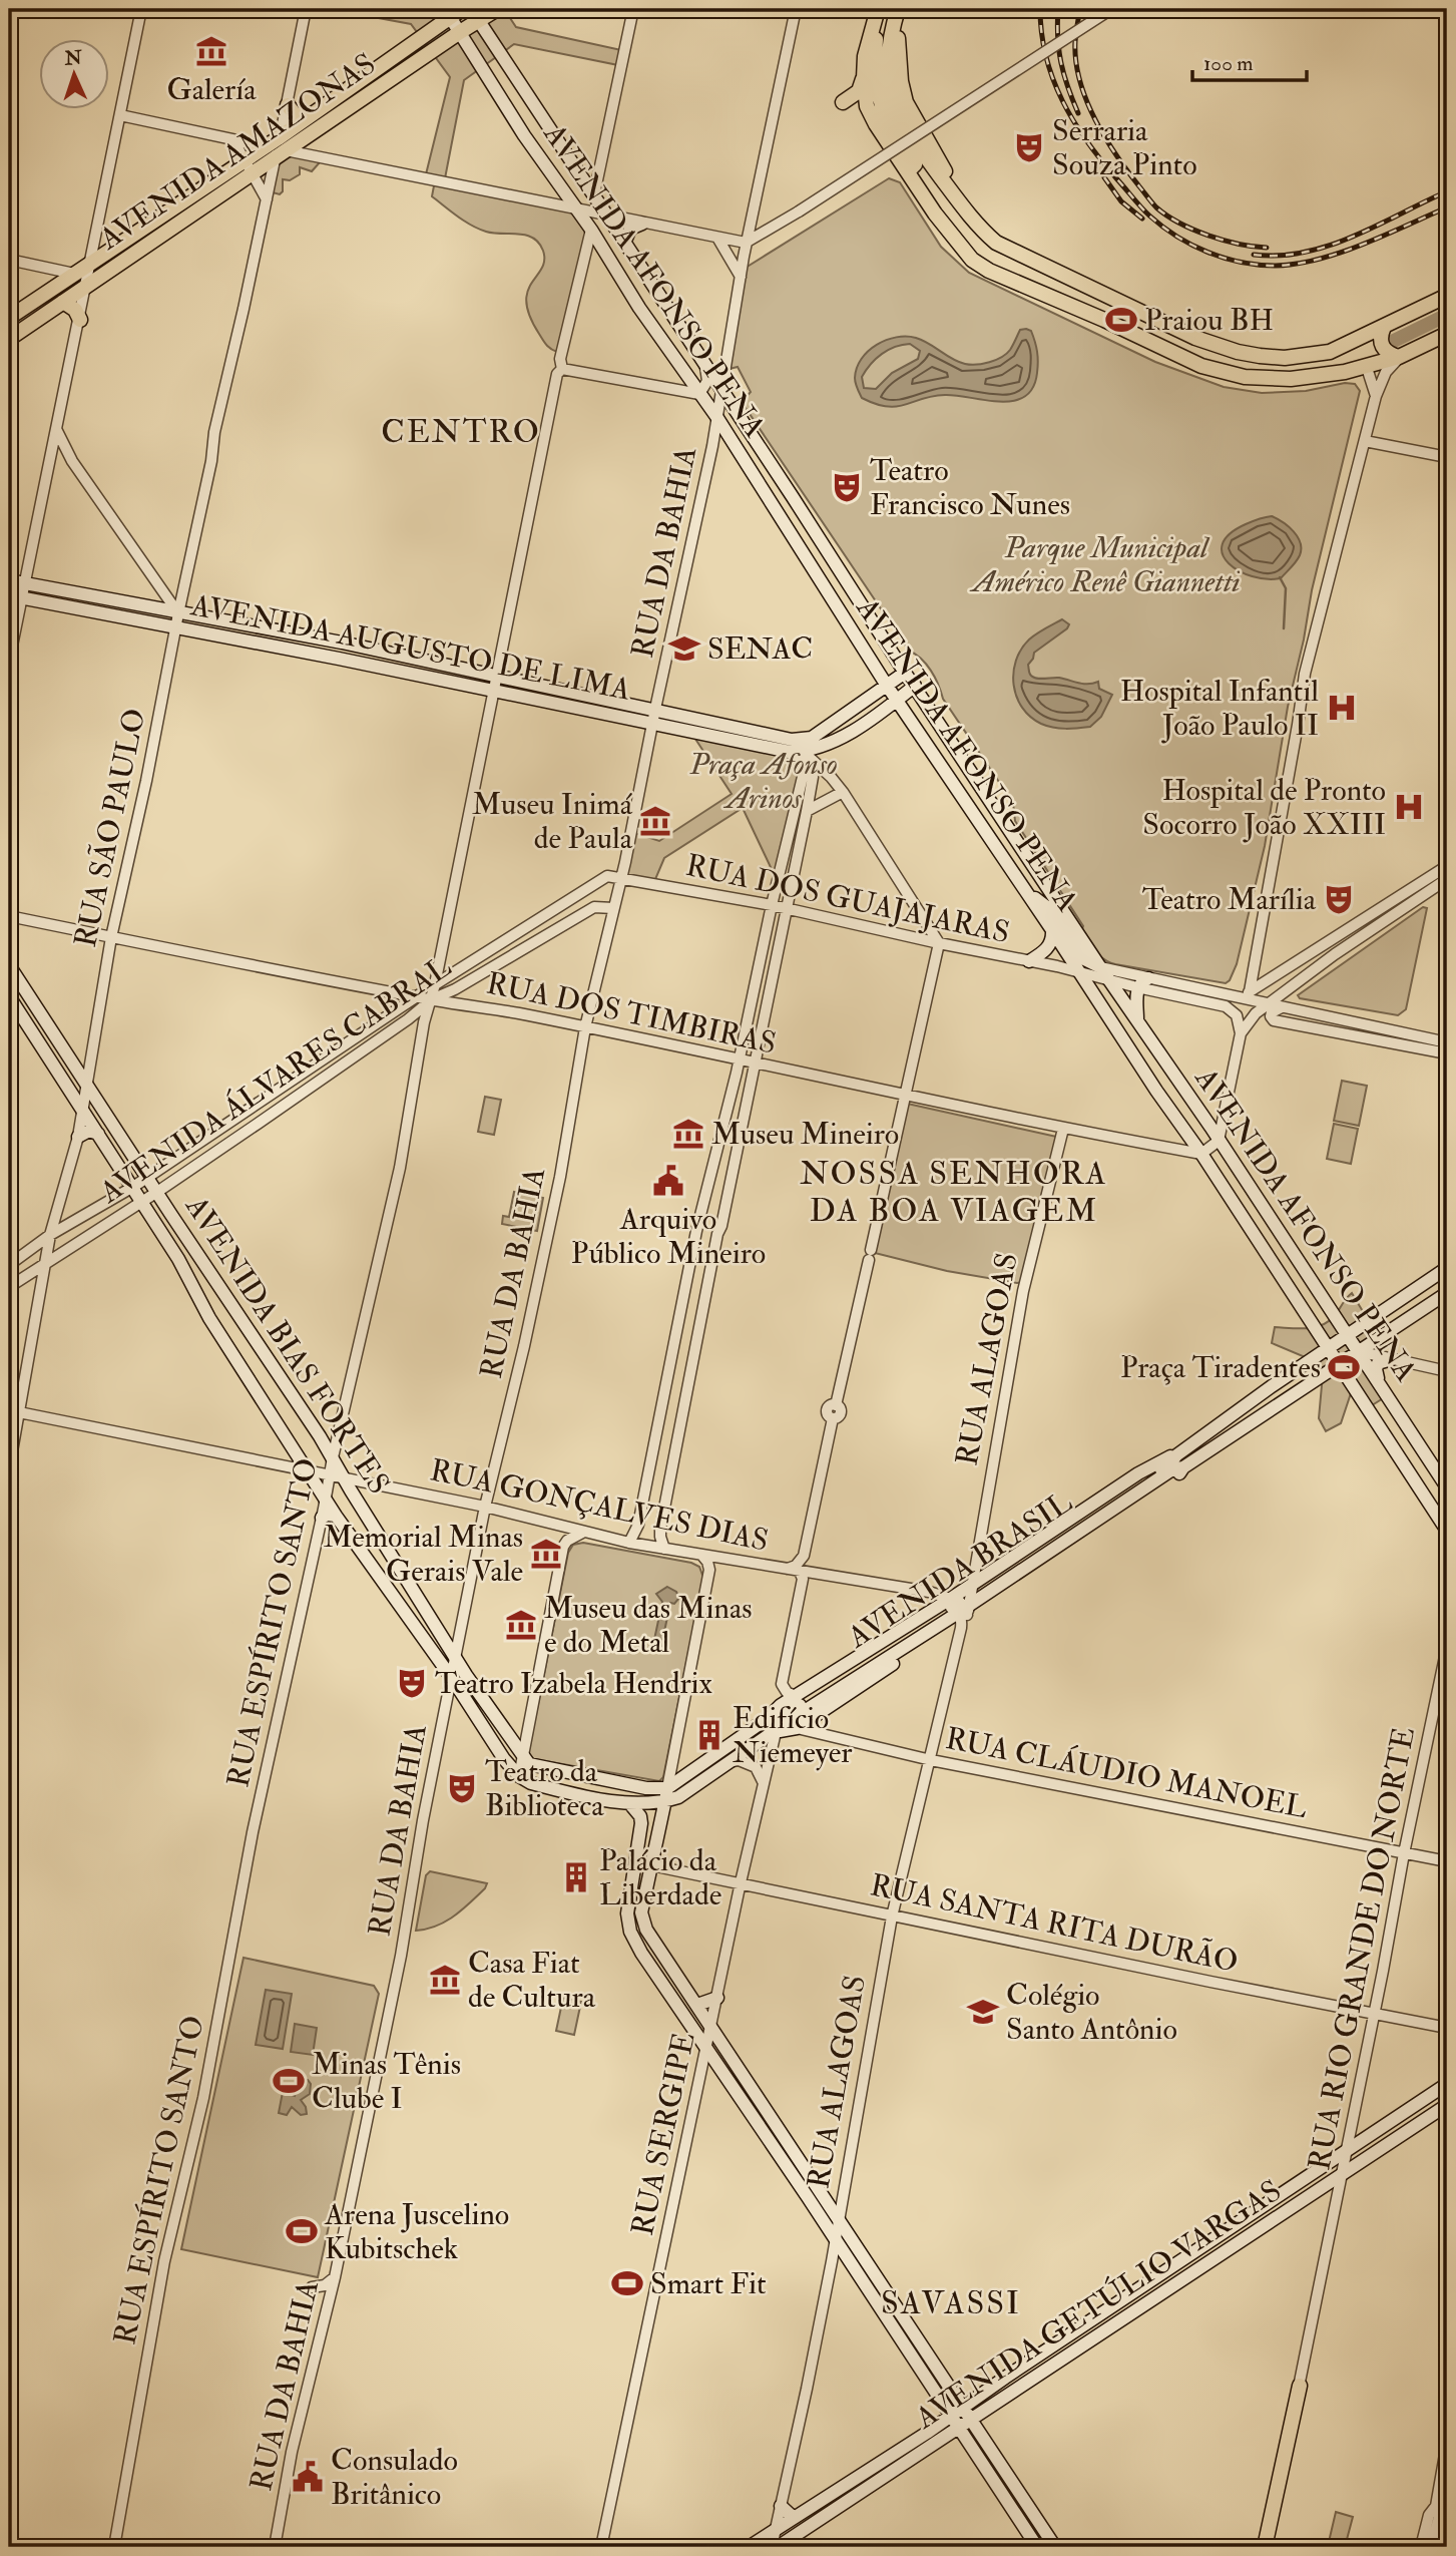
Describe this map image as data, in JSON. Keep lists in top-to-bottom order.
{
  "streets": {
    "main road": [
      "AVENIDA AMAZONAS",
      "AVENIDA AFONSO PENA",
      "AVENIDA AUGUSTO DE LIMA",
      "AVENIDA BIAS FORTES",
      "AVENIDA BRASIL",
      "AVENIDA GETÚLIO VARGAS"
    ],
    "street": [
      "RUA DA BAHIA",
      "RUA SÃO PAULO",
      "RUA DOS GUAJAJARAS",
      "RUA DOS TIMBIRAS",
      "AVENIDA ÁLVARES CABRAL",
      "RUA ALAGOAS",
      "RUA GONÇALVES DIAS",
      "RUA ESPÍRITO SANTO",
      "RUA CLÁUDIO MANOEL",
      "RUA SANTA RITA DURÃO",
      "RUA RIO GRANDE DO NORTE",
      "RUA SERGIPE"
    ]
  },
  "crossings": [
    ["AVENIDA AMAZONAS", "AVENIDA AFONSO PENA"],
    ["AVENIDA AMAZONAS", "RUA SÃO PAULO"],
    ["AVENIDA AFONSO PENA", "RUA DA BAHIA"],
    ["AVENIDA AFONSO PENA", "RUA DOS GUAJAJARAS"],
    ["AVENIDA AFONSO PENA", "RUA DOS TIMBIRAS"],
    ["AVENIDA AFONSO PENA", "AVENIDA BRASIL"],
    ["AVENIDA AFONSO PENA", "RUA ESPÍRITO SANTO"],
    ["RUA DA BAHIA", "AVENIDA AUGUSTO DE LIMA"],
    ["RUA DA BAHIA", "RUA DOS GUAJAJARAS"],
    ["RUA DA BAHIA", "RUA DOS TIMBIRAS"],
    ["RUA DA BAHIA", "AVENIDA ÁLVARES CABRAL"],
    ["RUA DA BAHIA", "AVENIDA BIAS FORTES"],
    ["RUA DA BAHIA", "RUA GONÇALVES DIAS"],
    ["AVENIDA AUGUSTO DE LIMA", "RUA SÃO PAULO"],
    ["AVENIDA AUGUSTO DE LIMA", "RUA ESPÍRITO SANTO"],
    ["RUA SÃO PAULO", "RUA DOS TIMBIRAS"],
    ["RUA SÃO PAULO", "AVENIDA ÁLVARES CABRAL"],
    ["RUA SÃO PAULO", "AVENIDA BIAS FORTES"],
    ["RUA SÃO PAULO", "RUA GONÇALVES DIAS"],
    ["RUA DOS GUAJAJARAS", "AVENIDA ÁLVARES CABRAL"],
    ["RUA DOS TIMBIRAS", "AVENIDA ÁLVARES CABRAL"],
    ["RUA DOS TIMBIRAS", "RUA ALAGOAS"],
    ["RUA DOS TIMBIRAS", "RUA ESPÍRITO SANTO"],
    ["AVENIDA ÁLVARES CABRAL", "AVENIDA BIAS FORTES"],
    ["AVENIDA ÁLVARES CABRAL", "RUA ESPÍRITO SANTO"],
    ["AVENIDA BIAS FORTES", "RUA GONÇALVES DIAS"],
    ["AVENIDA BIAS FORTES", "RUA ESPÍRITO SANTO"],
    ["RUA ALAGOAS", "RUA GONÇALVES DIAS"],
    ["RUA ALAGOAS", "AVENIDA BRASIL"],
    ["RUA ALAGOAS", "RUA CLÁUDIO MANOEL"],
    ["RUA ALAGOAS", "RUA SANTA RITA DURÃO"],
    ["RUA ALAGOAS", "AVENIDA GETÚLIO VARGAS"],
    ["RUA GONÇALVES DIAS", "AVENIDA BRASIL"],
    ["RUA GONÇALVES DIAS", "RUA ESPÍRITO SANTO"],
    ["AVENIDA BRASIL", "RUA CLÁUDIO MANOEL"],
    ["AVENIDA BRASIL", "RUA SERGIPE"],
    ["RUA CLÁUDIO MANOEL", "RUA RIO GRANDE DO NORTE"],
    ["RUA SANTA RITA DURÃO", "RUA RIO GRANDE DO NORTE"],
    ["RUA SANTA RITA DURÃO", "RUA SERGIPE"],
    ["RUA RIO GRANDE DO NORTE", "AVENIDA GETÚLIO VARGAS"]
  ],
  "districts": ["CENTRO", "NOSSA SENHORA DA BOA VIAGEM", "SAVASSI"],
  "parks": ["Parque Municipal Américo Renê Giannetti", "Praça Afonso Arinos"],
  "places": {
    "museum": [
      "Galería",
      "Museu Inimá de Paula",
      "Museu Mineiro",
      "Memorial Minas Gerais Vale",
      "Museu das Minas e do Metal",
      "Casa Fiat de Cultura"
    ],
    "theatre": [
      "Serraria Souza Pinto",
      "Teatro Francisco Nunes",
      "Teatro Marília",
      "Teatro Izabela Hendrix",
      "Teatro da Biblioteca"
    ],
    "sports": [
      "Praiou BH",
      "Praça Tiradentes",
      "Minas Tênis Clube I",
      "Arena Juscelino Kubitschek",
      "Smart Fit"
    ],
    "school or university": ["SENAC", "Colégio Santo Antônio"],
    "hospital": ["Hospital Infantil João Paulo II", "Hospital de Pronto Socorro João XXIII"],
    "public building": ["Arquivo Público Mineiro", "Consulado Britânico"],
    "building": ["Edifício Niemeyer", "Palácio da Liberdade"]
  },
  "scale_bar": "100 m",
  "north": "top"
}
